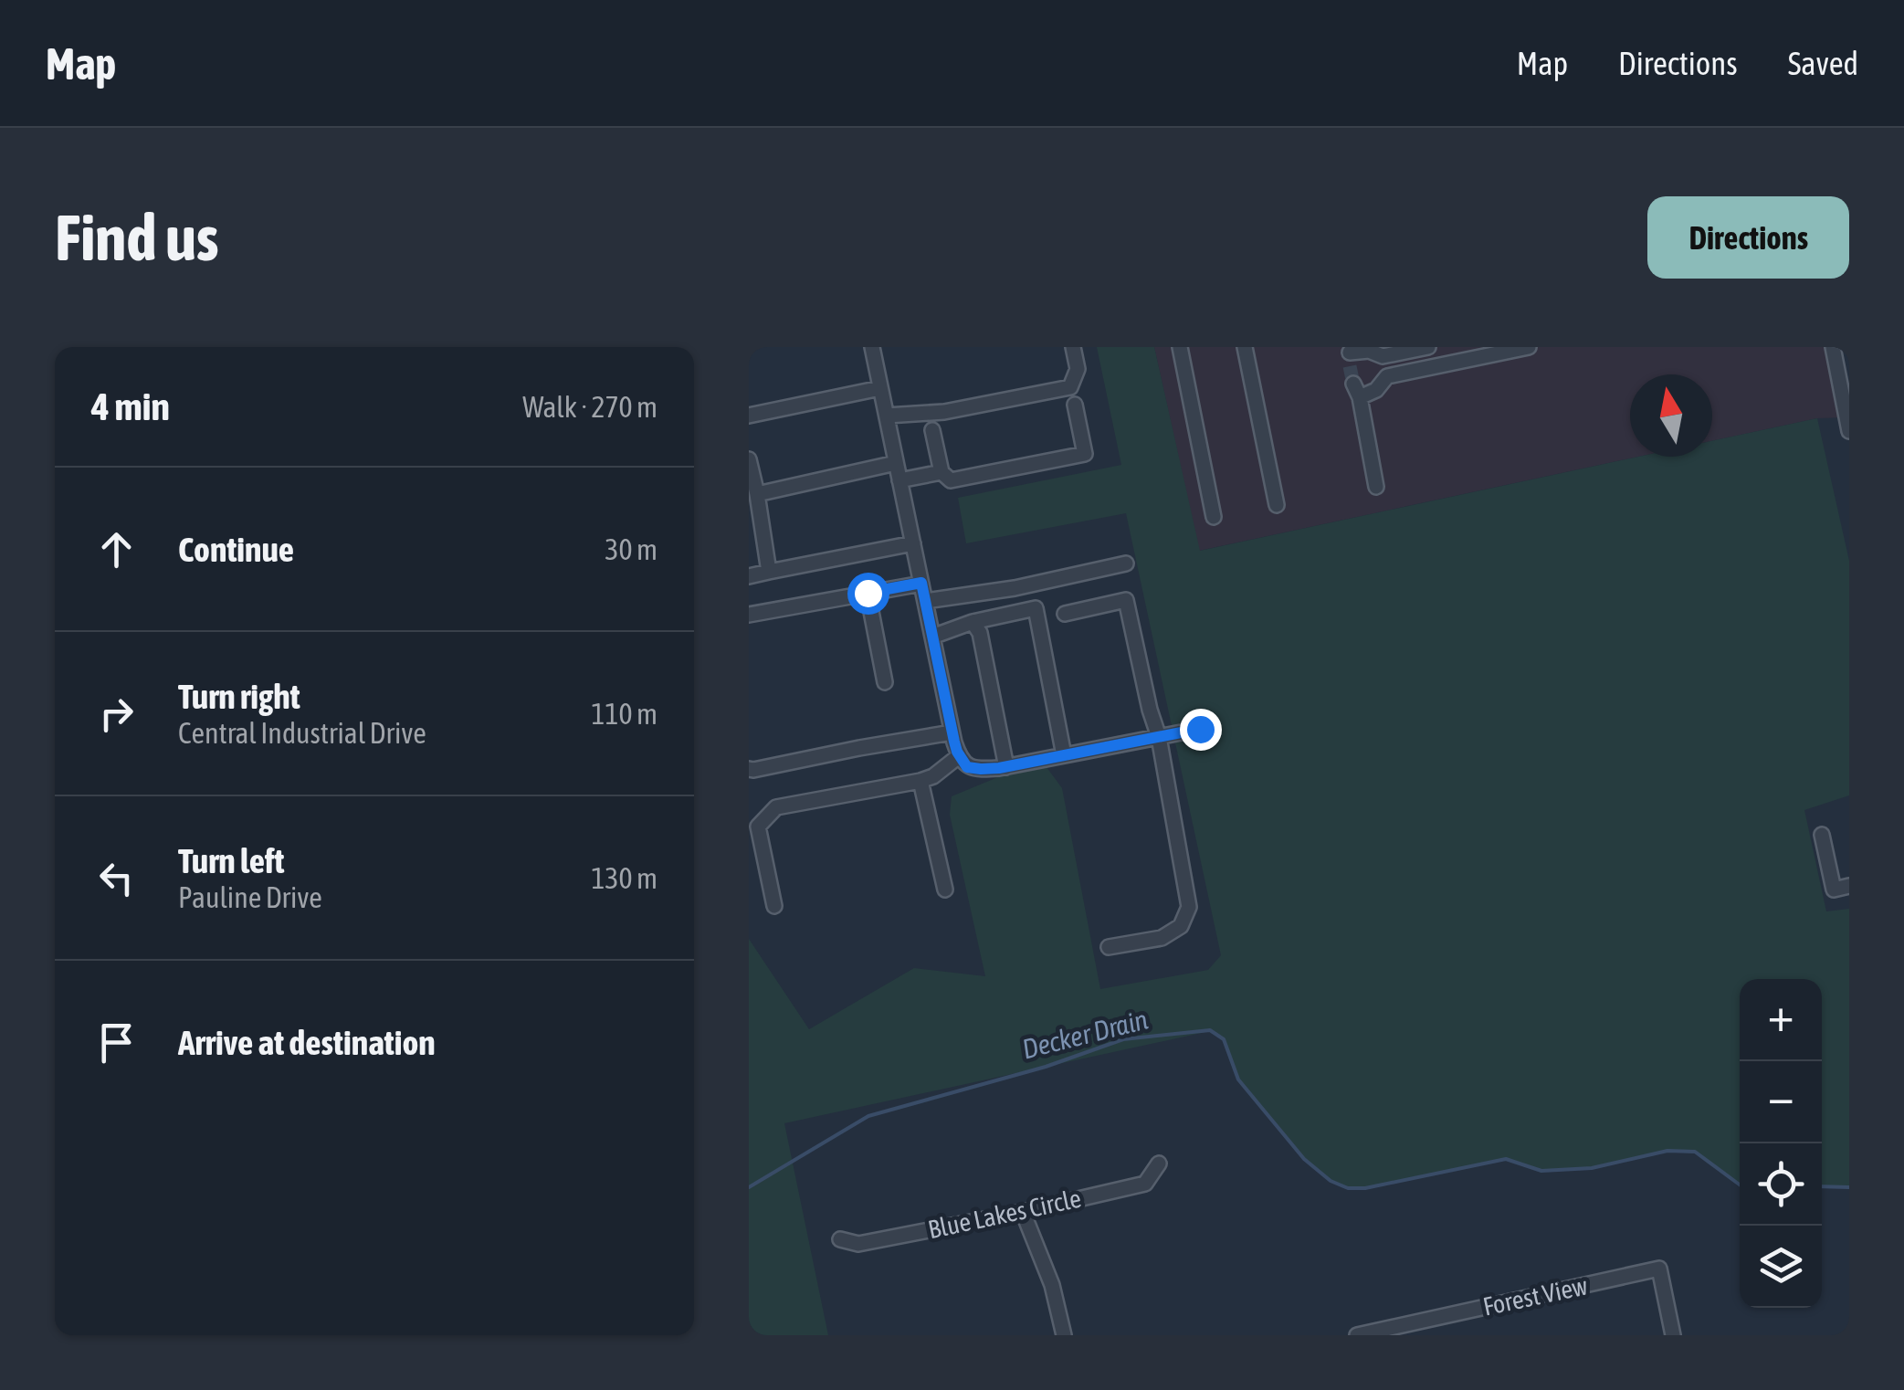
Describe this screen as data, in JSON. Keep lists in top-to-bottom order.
{
  "streets": {
    "street": ["Blue Lakes Circle", "Forest View"]
  },
  "water": ["Decker Drain"],
  "north": "top",
  "page": {
    "header": "Map",
    "nav": ["Map", "Directions", "Saved"],
    "buttons": "Directions",
    "title": "Find us",
    "heading": ["4 min", "Walk · 270 m"],
    "list": [
      ["Continue", "30 m"],
      ["Turn right", "Central Industrial Drive", "110 m"],
      ["Turn left", "Pauline Drive", "130 m"],
      "Arrive at destination"
    ],
    "map_buttons": ["+", "−"]
  }
}
